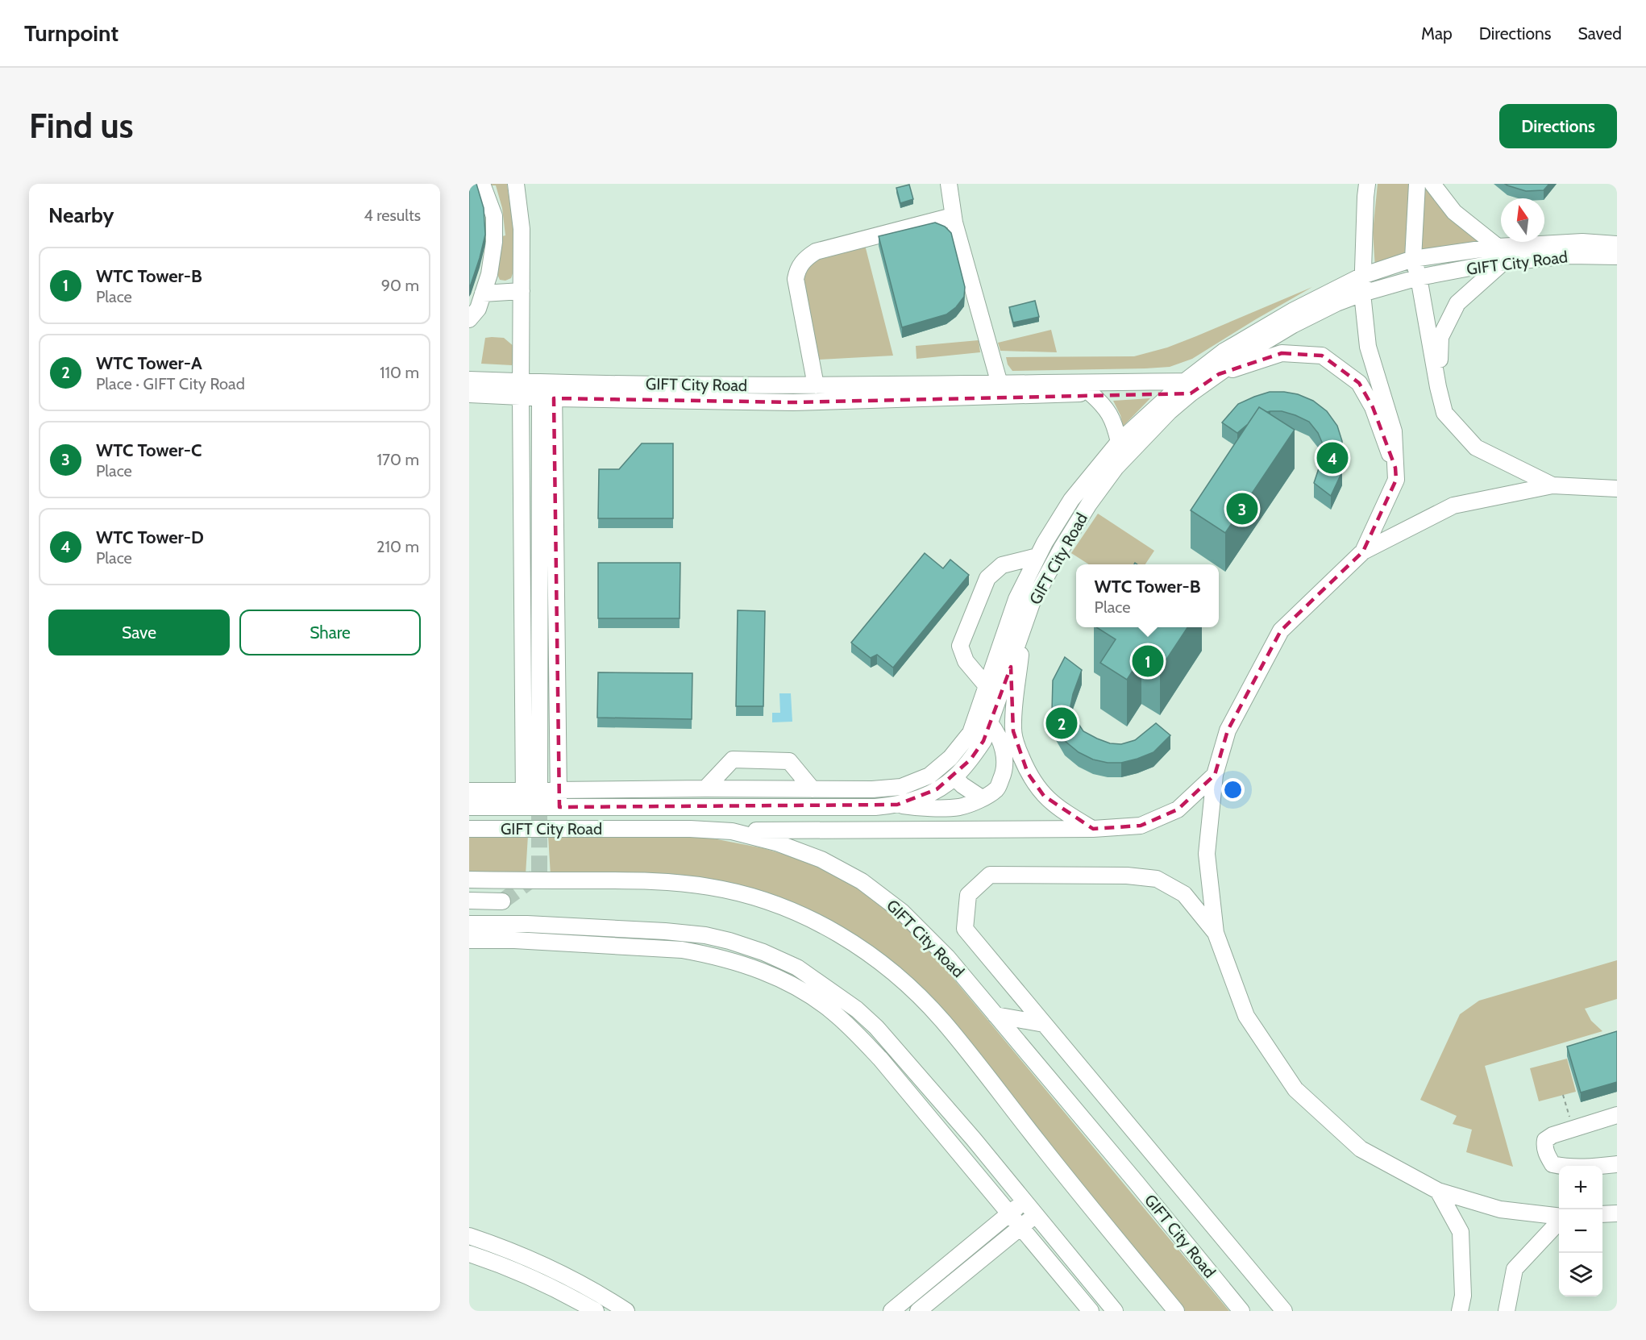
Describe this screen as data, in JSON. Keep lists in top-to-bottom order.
{
  "streets": {
    "street": ["GIFT City Road"]
  },
  "north": "top",
  "page": {
    "header": "Turnpoint",
    "nav": ["Map", "Directions", "Saved"],
    "buttons": [
      "Directions",
      ["Save", "Share"]
    ],
    "title": "Find us",
    "heading": ["Nearby", "4 results"],
    "list": [
      {
        "mark": "1",
        "name": "WTC Tower-B",
        "note": "Place",
        "value": "90 m"
      },
      {
        "mark": "2",
        "name": "WTC Tower-A",
        "note": "Place · GIFT City Road",
        "value": "110 m"
      },
      {
        "mark": "3",
        "name": "WTC Tower-C",
        "note": "Place",
        "value": "170 m"
      },
      {
        "mark": "4",
        "name": "WTC Tower-D",
        "note": "Place",
        "value": "210 m"
      }
    ],
    "pins": [
      "4",
      "3",
      "1",
      "2"
    ],
    "popup": ["WTC Tower-B", "Place"],
    "map_buttons": ["+", "−"]
  }
}
